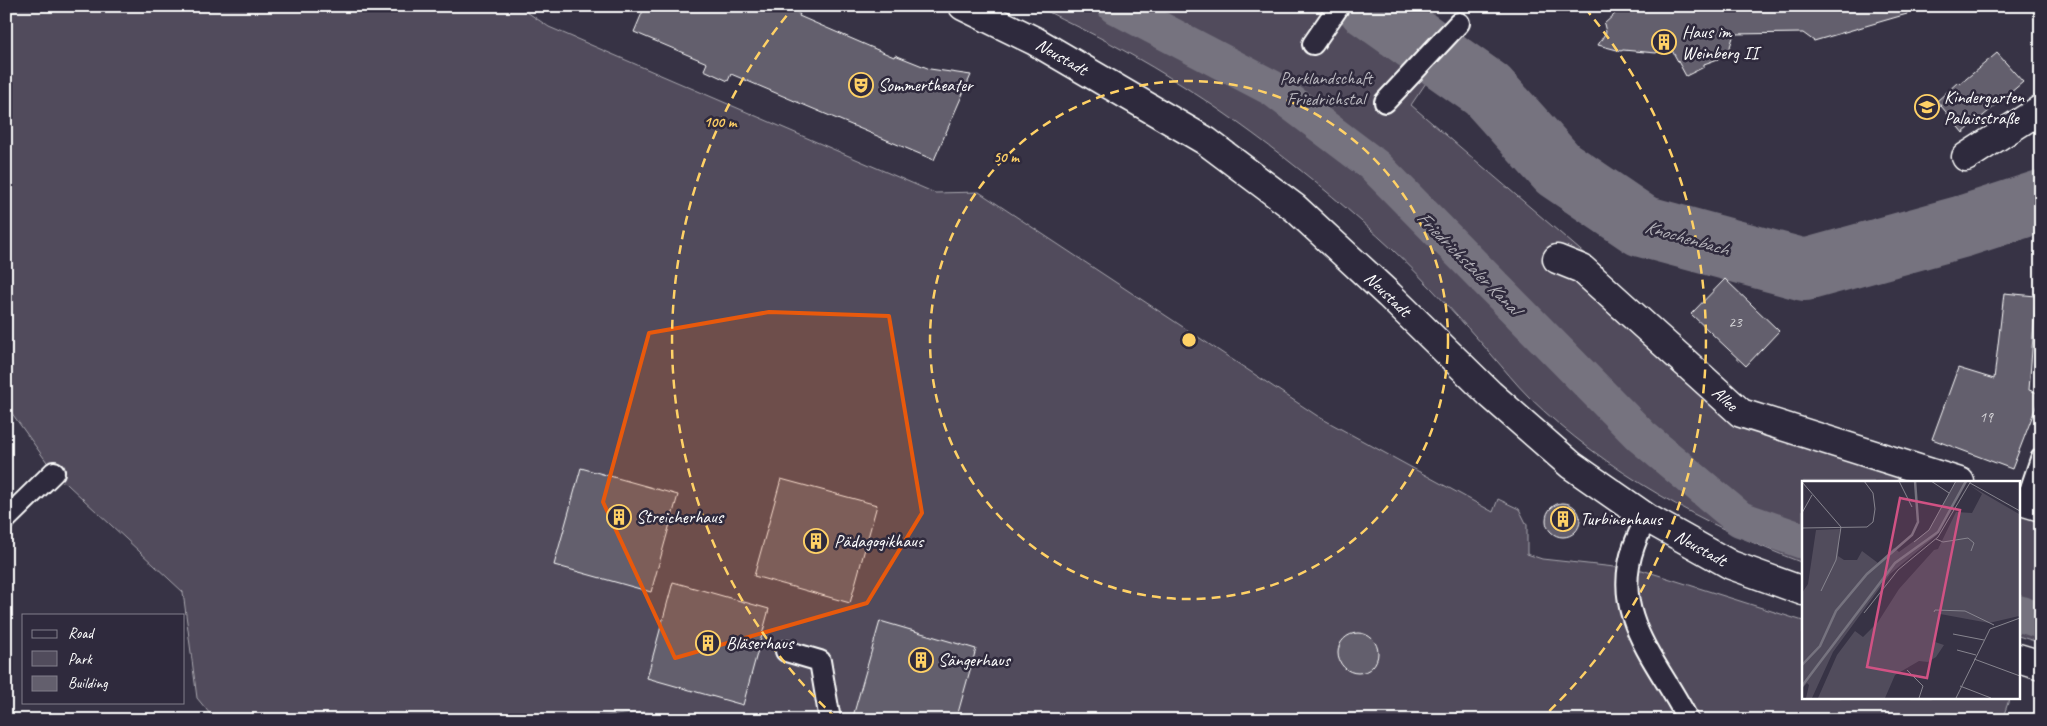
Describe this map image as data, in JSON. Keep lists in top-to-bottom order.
{
  "streets": {
    "main road": ["Neustadt", "Allee"]
  },
  "water": ["Knochenbach", "Friedrichstaler Kanal"],
  "parks": ["Parklandschaft Friedrichstal"],
  "places": {
    "building": [
      "Haus im Weinberg II",
      "Streicherhaus",
      "Turbinenhaus",
      "Pädagogikhaus",
      "Bläserhaus",
      "Sängerhaus"
    ],
    "theatre": ["Sommertheater"],
    "school or university": ["Kindergarten Palaisstraße"]
  },
  "house_numbers": ["23", "19"],
  "legend": ["Road", "Park", "Building"],
  "rings": ["100 m", "50 m"]
}
